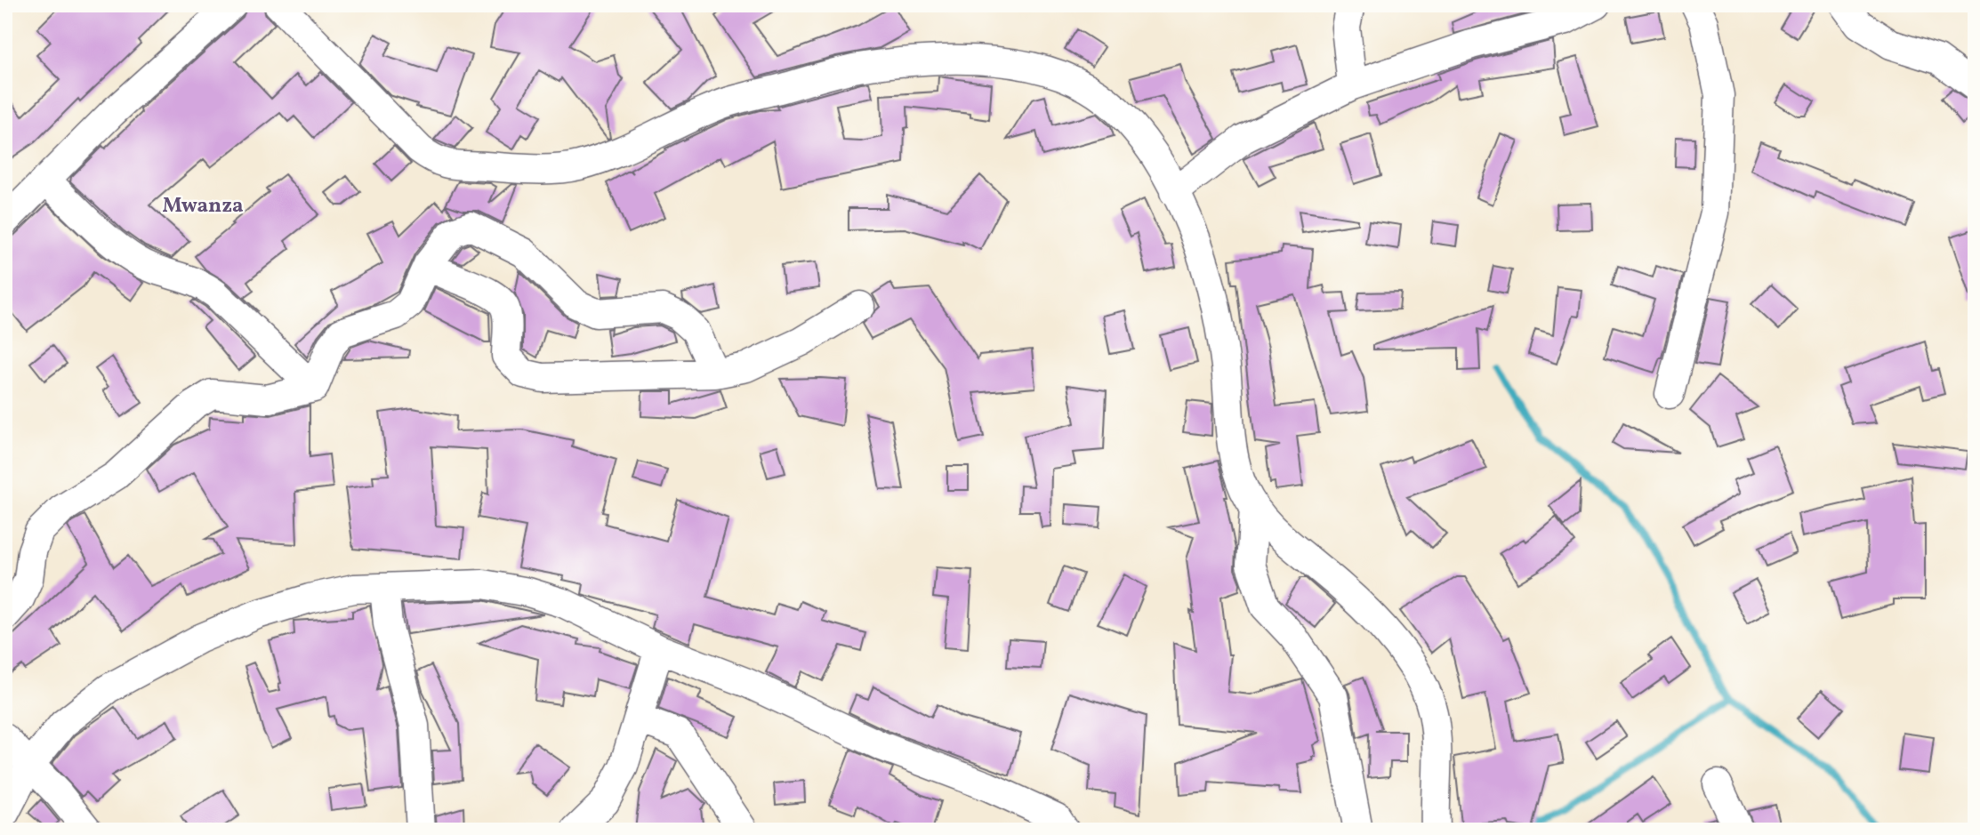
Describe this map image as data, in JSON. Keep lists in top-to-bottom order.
{
  "districts": ["Mwanza"]
}
